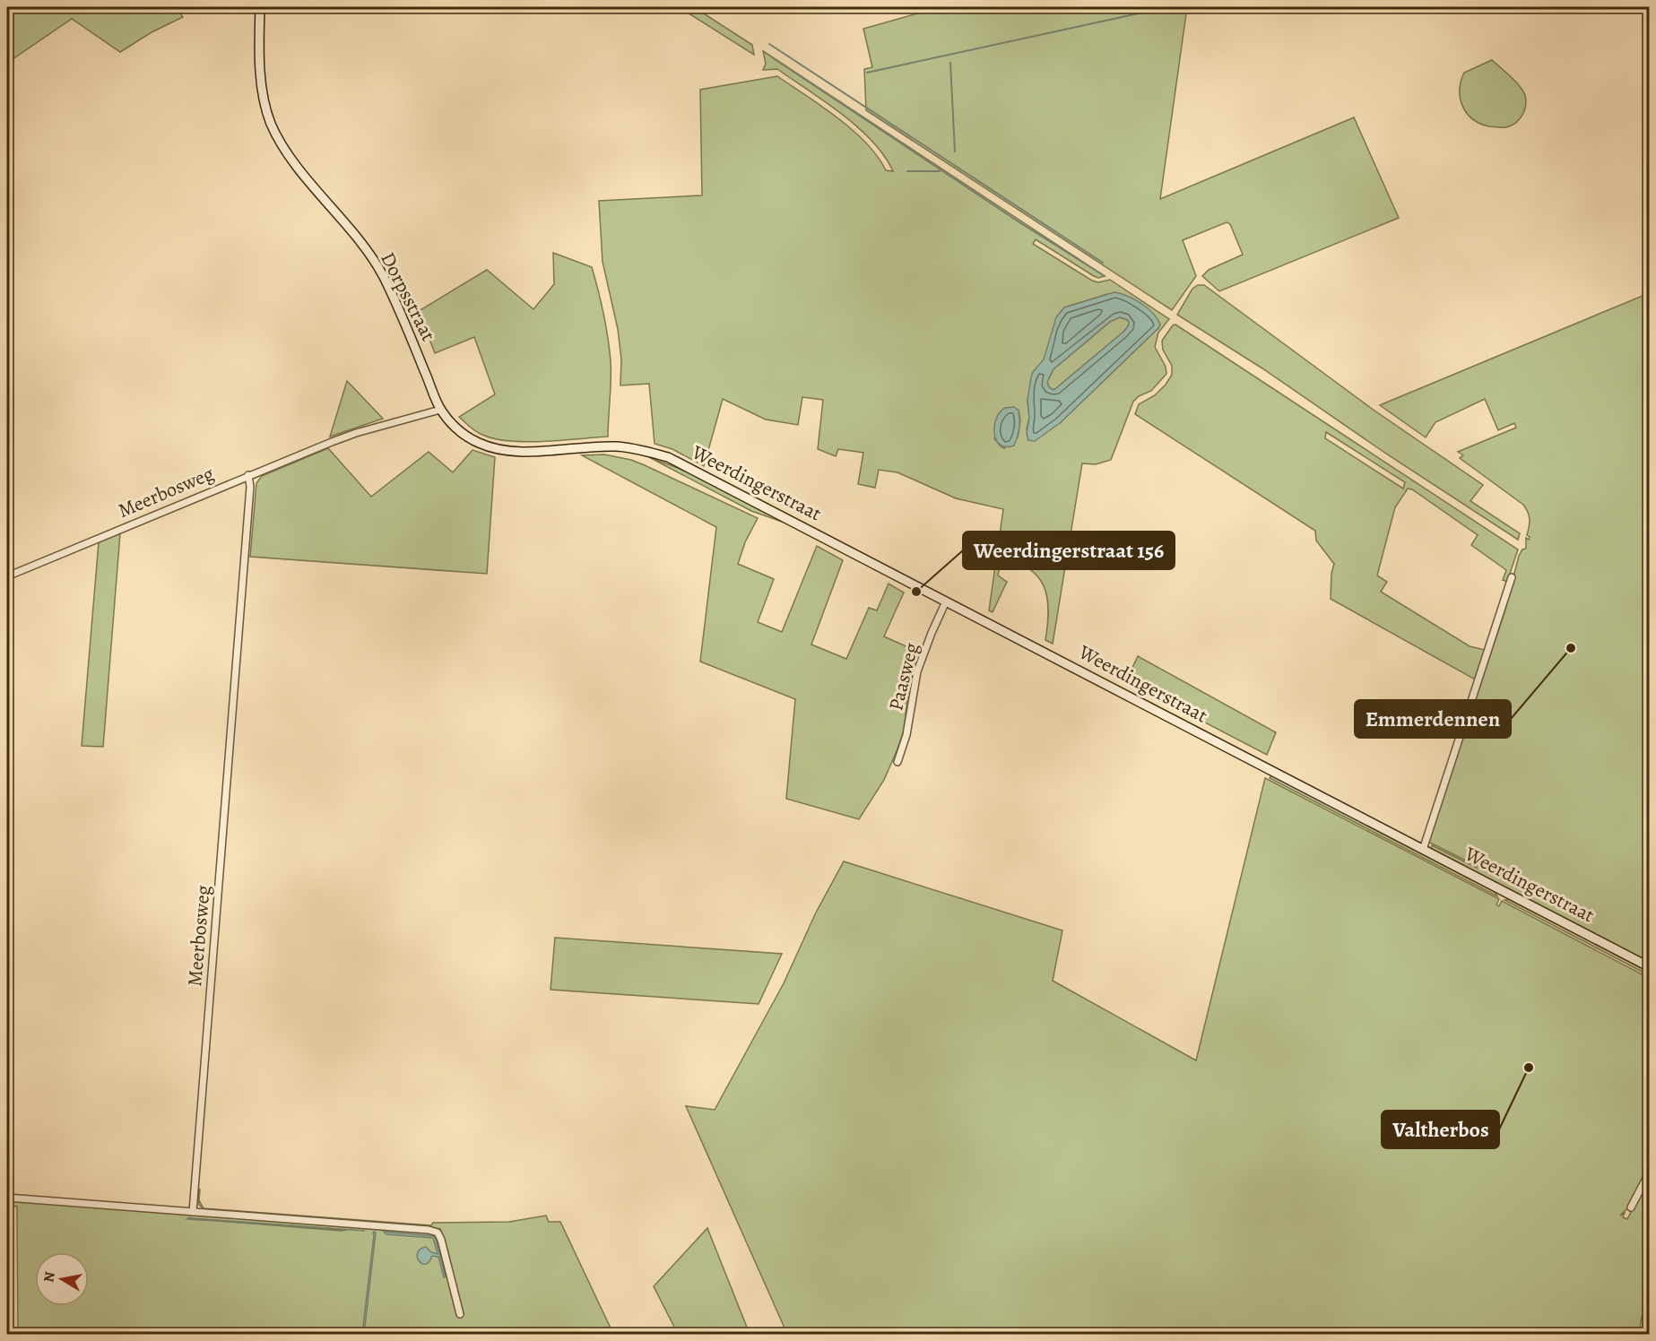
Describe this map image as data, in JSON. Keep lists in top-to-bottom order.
{
  "streets": {
    "main road": ["Dorpsstraat", "Weerdingerstraat"],
    "street": ["Meerbosweg", "Paasweg"]
  },
  "crossings": [
    ["Dorpsstraat", "Weerdingerstraat"],
    ["Dorpsstraat", "Meerbosweg"],
    ["Weerdingerstraat", "Paasweg"]
  ],
  "places": ["Weerdingerstraat 156", "Emmerdennen", "Valtherbos"],
  "north": "left"
}
